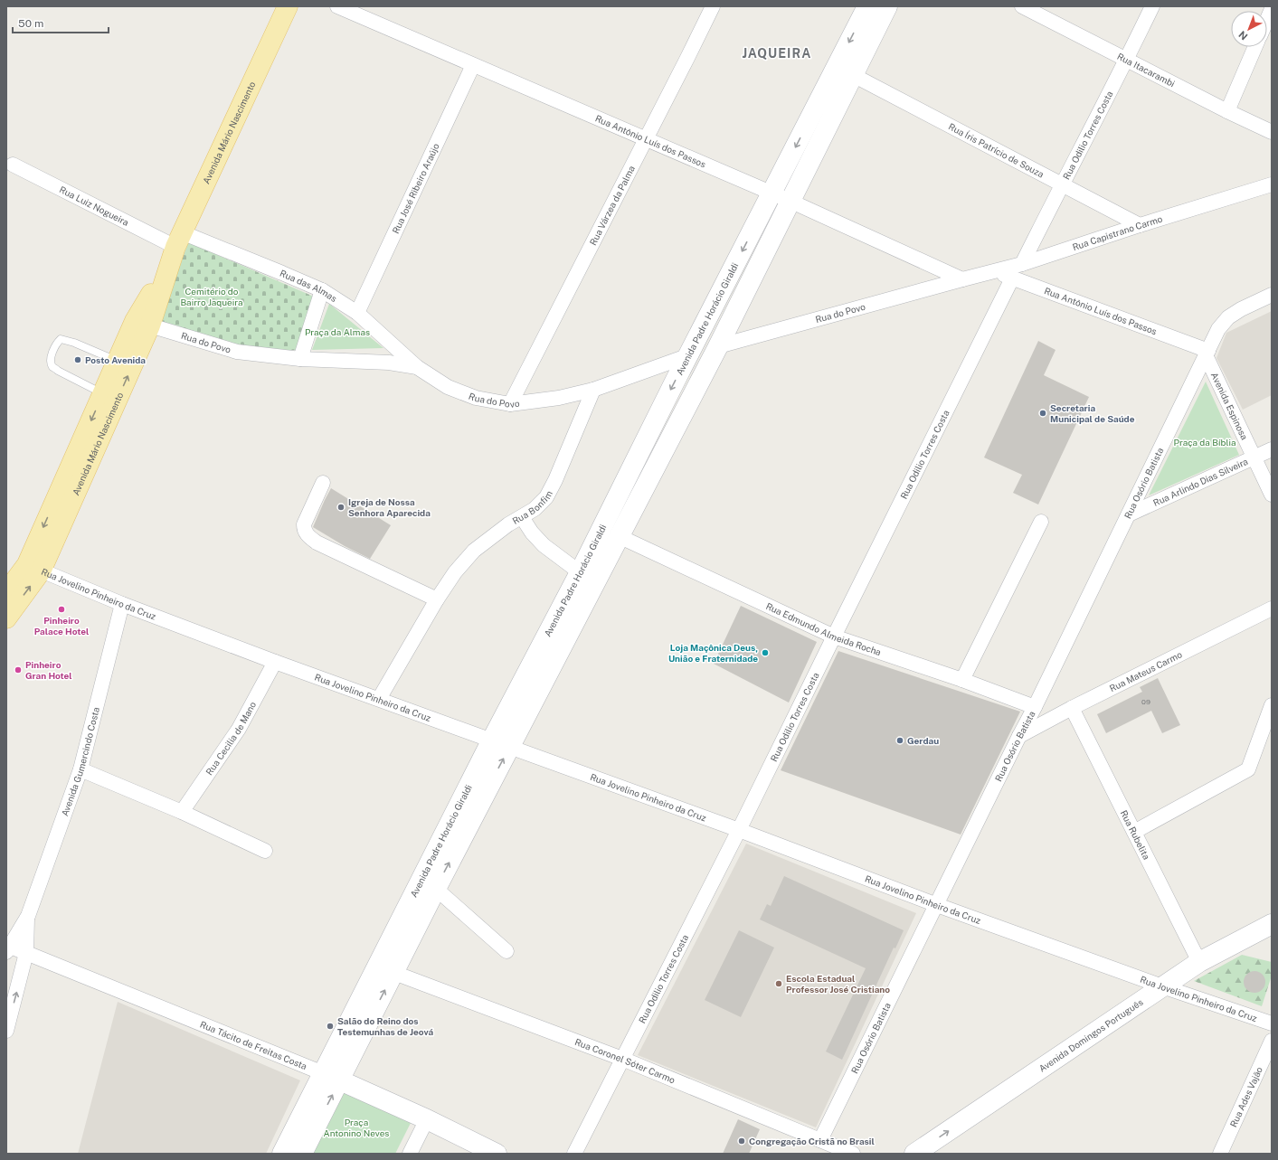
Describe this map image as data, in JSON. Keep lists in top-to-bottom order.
{
  "streets": {
    "main road": ["Avenida Mário Nascimento"],
    "street": [
      "Rua Itacarambi",
      "Rua Odilio Torres Costa",
      "Rua Antônio Luís dos Passos",
      "Rua Íris Patrício de Souza",
      "Rua José Ribeiro Araújo",
      "Rua Luiz Nogueira",
      "Rua Várzea da Palma",
      "Rua Capistrano Carmo",
      "Rua das Almas",
      "Rua do Povo",
      "Avenida Padre Horácio Giraldi",
      "Avenida Espinosa",
      "Rua Arlindo Dias Silveira",
      "Rua Osório Batista",
      "Rua Bonfim",
      "Rua Jovelino Pinheiro da Cruz",
      "Rua Edmundo Almeida Rocha",
      "Rua Mateus Carmo",
      "Rua Cecilia de Mano",
      "Avenida Gumercindo Costa",
      "Rua Rubelita",
      "Avenida Domingos Português",
      "Rua Tácito de Freitas Costa",
      "Rua Coronel Sóter Carmo",
      "Rua Ades Vajão"
    ]
  },
  "crossings": [
    ["Rua Itacarambi", "Rua Odilio Torres Costa"],
    ["Avenida Mário Nascimento", "Rua Luiz Nogueira"],
    ["Avenida Mário Nascimento", "Rua das Almas"],
    ["Avenida Mário Nascimento", "Rua do Povo"],
    ["Avenida Mário Nascimento", "Rua Jovelino Pinheiro da Cruz"],
    ["Rua Odilio Torres Costa", "Rua Antônio Luís dos Passos"],
    ["Rua Odilio Torres Costa", "Rua Íris Patrício de Souza"],
    ["Rua Odilio Torres Costa", "Rua Capistrano Carmo"],
    ["Rua Odilio Torres Costa", "Rua Jovelino Pinheiro da Cruz"],
    ["Rua Odilio Torres Costa", "Rua Edmundo Almeida Rocha"],
    ["Rua Odilio Torres Costa", "Rua Coronel Sóter Carmo"],
    ["Rua Antônio Luís dos Passos", "Rua José Ribeiro Araújo"],
    ["Rua Antônio Luís dos Passos", "Rua Várzea da Palma"],
    ["Rua Antônio Luís dos Passos", "Rua Capistrano Carmo"],
    ["Rua Antônio Luís dos Passos", "Rua do Povo"],
    ["Rua Antônio Luís dos Passos", "Avenida Padre Horácio Giraldi"],
    ["Rua Antônio Luís dos Passos", "Avenida Espinosa"],
    ["Rua Antônio Luís dos Passos", "Rua Osório Batista"],
    ["Rua Íris Patrício de Souza", "Rua Capistrano Carmo"],
    ["Rua Íris Patrício de Souza", "Avenida Padre Horácio Giraldi"],
    ["Rua José Ribeiro Araújo", "Rua das Almas"],
    ["Rua Luiz Nogueira", "Rua das Almas"],
    ["Rua Várzea da Palma", "Rua do Povo"],
    ["Rua Capistrano Carmo", "Rua do Povo"],
    ["Rua das Almas", "Rua do Povo"],
    ["Rua do Povo", "Avenida Padre Horácio Giraldi"],
    ["Rua do Povo", "Rua Bonfim"],
    ["Avenida Padre Horácio Giraldi", "Rua Jovelino Pinheiro da Cruz"],
    ["Avenida Padre Horácio Giraldi", "Rua Edmundo Almeida Rocha"],
    ["Avenida Padre Horácio Giraldi", "Rua Tácito de Freitas Costa"],
    ["Avenida Padre Horácio Giraldi", "Rua Coronel Sóter Carmo"],
    ["Avenida Espinosa", "Rua Arlindo Dias Silveira"],
    ["Avenida Espinosa", "Rua Osório Batista"],
    ["Rua Arlindo Dias Silveira", "Rua Osório Batista"],
    ["Rua Osório Batista", "Rua Jovelino Pinheiro da Cruz"],
    ["Rua Osório Batista", "Rua Edmundo Almeida Rocha"],
    ["Rua Osório Batista", "Rua Mateus Carmo"],
    ["Rua Osório Batista", "Rua Coronel Sóter Carmo"],
    ["Rua Bonfim", "Rua Jovelino Pinheiro da Cruz"],
    ["Rua Jovelino Pinheiro da Cruz", "Rua Cecilia de Mano"],
    ["Rua Jovelino Pinheiro da Cruz", "Avenida Gumercindo Costa"],
    ["Rua Jovelino Pinheiro da Cruz", "Avenida Domingos Português"],
    ["Rua Mateus Carmo", "Rua Rubelita"],
    ["Avenida Gumercindo Costa", "Rua Tácito de Freitas Costa"],
    ["Rua Rubelita", "Avenida Domingos Português"]
  ],
  "one_way": ["Avenida Domingos Português"],
  "districts": ["JAQUEIRA"],
  "parks": [
    "Cemitério do Bairro Jaqueira",
    "Praça da Almas",
    "Praça da Bíblia",
    "Praça Antonino Neves"
  ],
  "places": [
    "Posto Avenida",
    "Secretaria Municipal de Saúde",
    "Igreja de Nossa Senhora Aparecida",
    "Pinheiro Palace Hotel",
    "Loja Maçônica Deus, União e Fraternidade",
    "Pinheiro Gran Hotel",
    "Gerdau",
    "Escola Estadual Professor José Cristiano",
    "Salão do Reino dos Testemunhas de Jeová",
    "Congregação Cristã no Brasil"
  ],
  "house_numbers": ["09"],
  "scale_bar": "50 m",
  "north": "bottom left"
}
